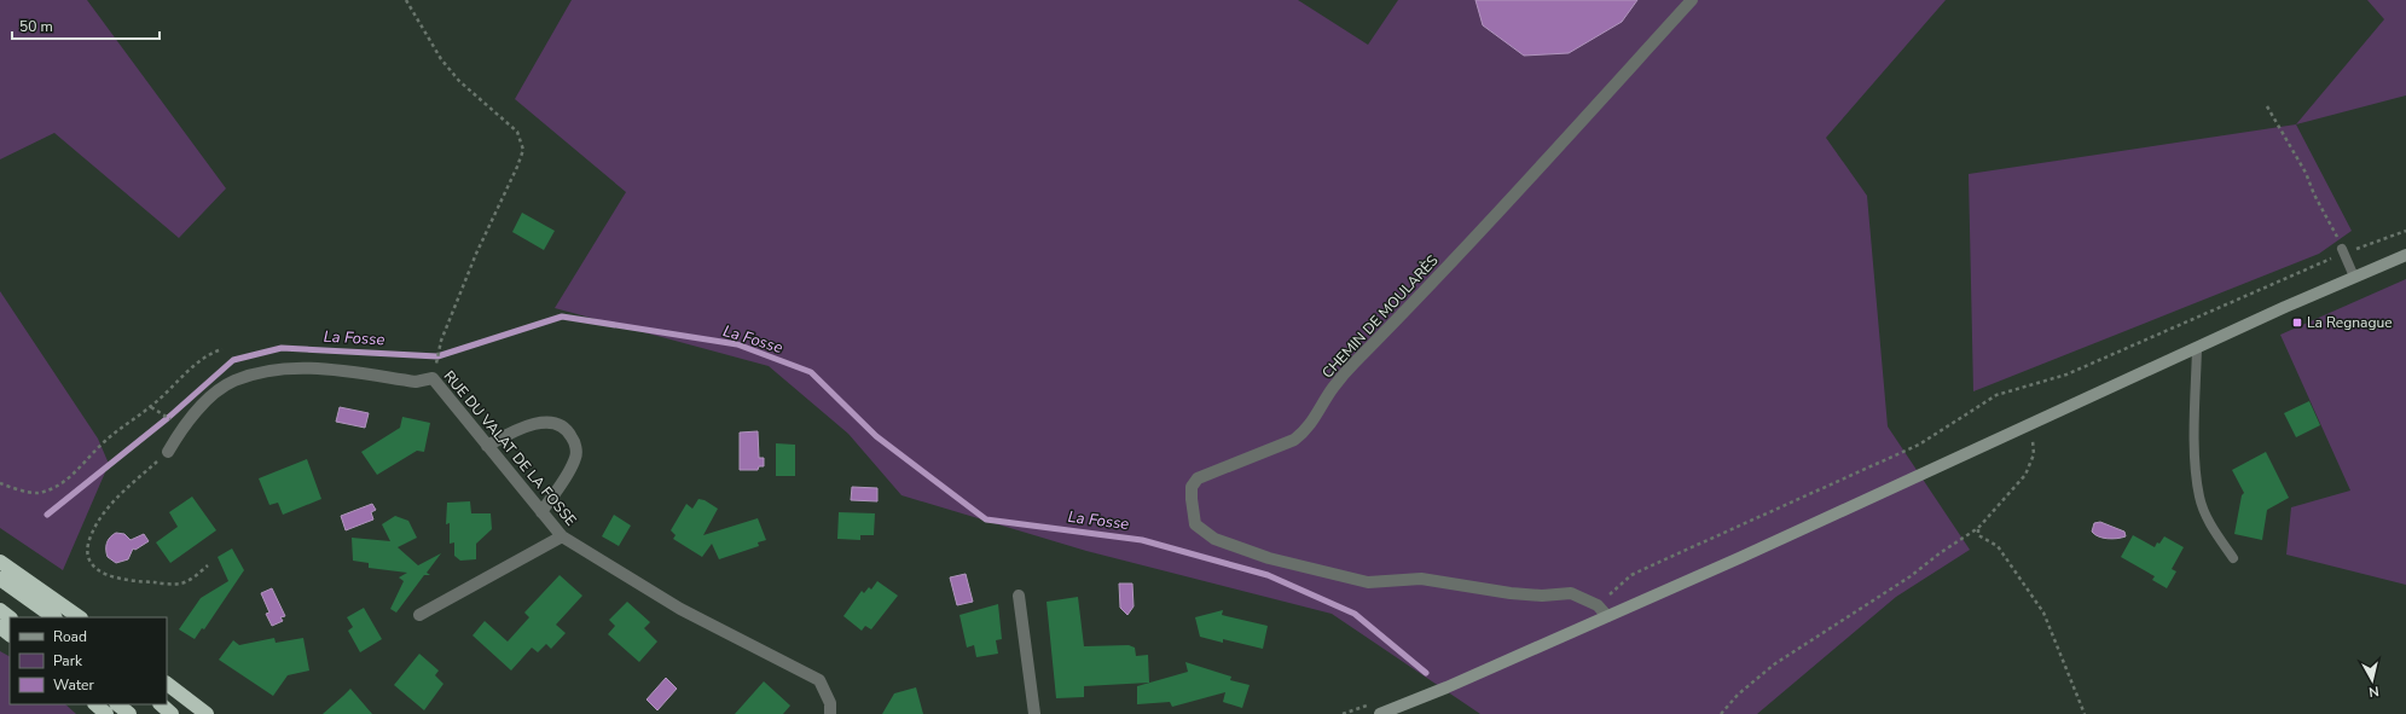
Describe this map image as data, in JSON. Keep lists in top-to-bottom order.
{
  "streets": {
    "street": ["CHEMIN DE MOULARÈS", "RUE DU VALAT DE LA FOSSE"]
  },
  "water": ["La Fosse"],
  "places": {
    "transit": ["La Regnague"]
  },
  "legend": ["Road", "Park", "Water"],
  "scale_bar": "50 m",
  "north": "bottom"
}
